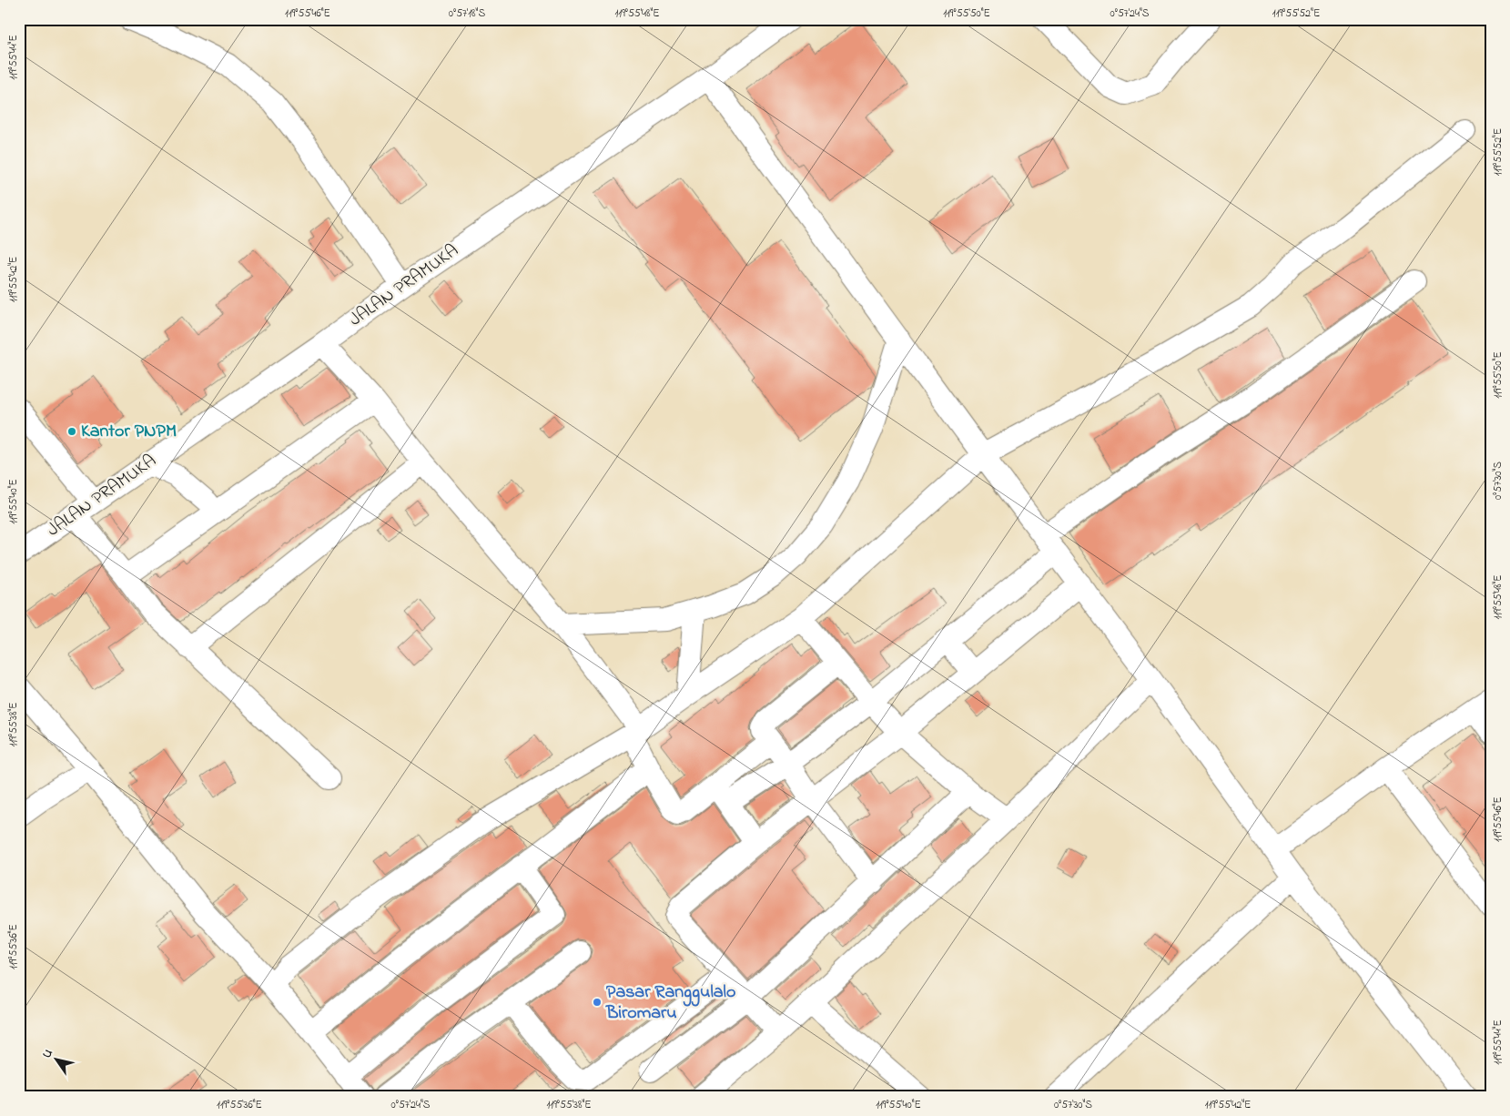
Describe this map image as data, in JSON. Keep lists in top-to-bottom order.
{
  "streets": {
    "street": ["JALAN PRAMUKA"]
  },
  "places": ["Kantor PNPM", "Pasar Ranggulalo Biromaru"],
  "north": "top left",
  "coordinates": [
    "119°55'46\"E",
    "0°57'18\"S",
    "119°55'48\"E",
    "119°55'50\"E",
    "0°57'24\"S",
    "119°55'52\"E",
    "119°55'44\"E",
    "119°55'42\"E",
    "0°57'30\"S",
    "119°55'40\"E",
    "119°55'38\"E",
    "119°55'36\"E"
  ]
}
